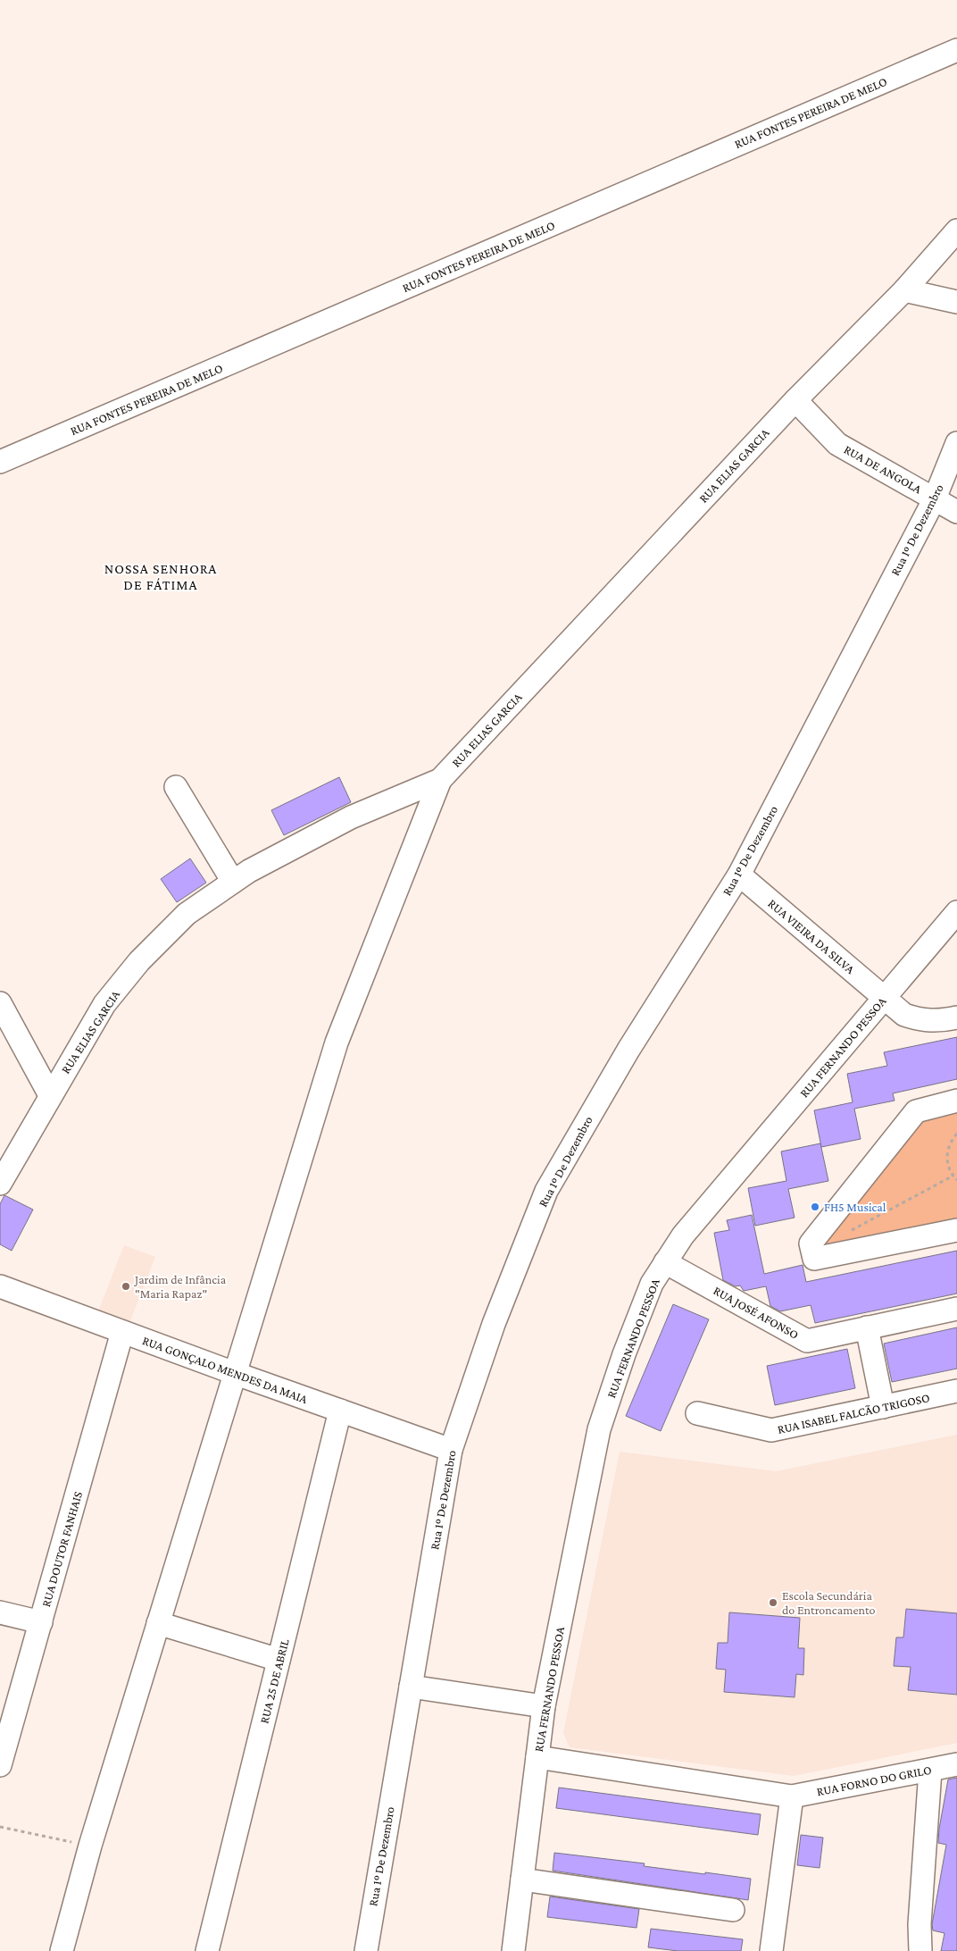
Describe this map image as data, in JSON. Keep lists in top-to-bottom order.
{
  "streets": {
    "street": [
      "RUA FONTES PEREIRA DE MELO",
      "RUA ELIAS GARCIA",
      "RUA DE ANGOLA",
      "Rua 1º De Dezembro",
      "RUA VIEIRA DA SILVA",
      "RUA FERNANDO PESSOA",
      "RUA JOSÉ AFONSO",
      "RUA GONÇALO MENDES DA MAIA",
      "RUA ISABEL FALCÃO TRIGOSO",
      "RUA DOUTOR FANHAIS",
      "RUA 25 DE ABRIL",
      "RUA FORNO DO GRILO"
    ]
  },
  "crossings": [
    ["RUA ELIAS GARCIA", "RUA DE ANGOLA"],
    ["RUA DE ANGOLA", "Rua 1º De Dezembro"],
    ["Rua 1º De Dezembro", "RUA VIEIRA DA SILVA"],
    ["Rua 1º De Dezembro", "RUA GONÇALO MENDES DA MAIA"],
    ["RUA VIEIRA DA SILVA", "RUA FERNANDO PESSOA"],
    ["RUA FERNANDO PESSOA", "RUA JOSÉ AFONSO"],
    ["RUA FERNANDO PESSOA", "RUA FORNO DO GRILO"],
    ["RUA GONÇALO MENDES DA MAIA", "RUA DOUTOR FANHAIS"],
    ["RUA GONÇALO MENDES DA MAIA", "RUA 25 DE ABRIL"]
  ],
  "districts": ["NOSSA SENHORA DE FÁTIMA"],
  "places": ["FH5 Musical", "Jardim de Infância \"Maria Rapaz\"", "Escola Secundária do Entroncamento"]
}
